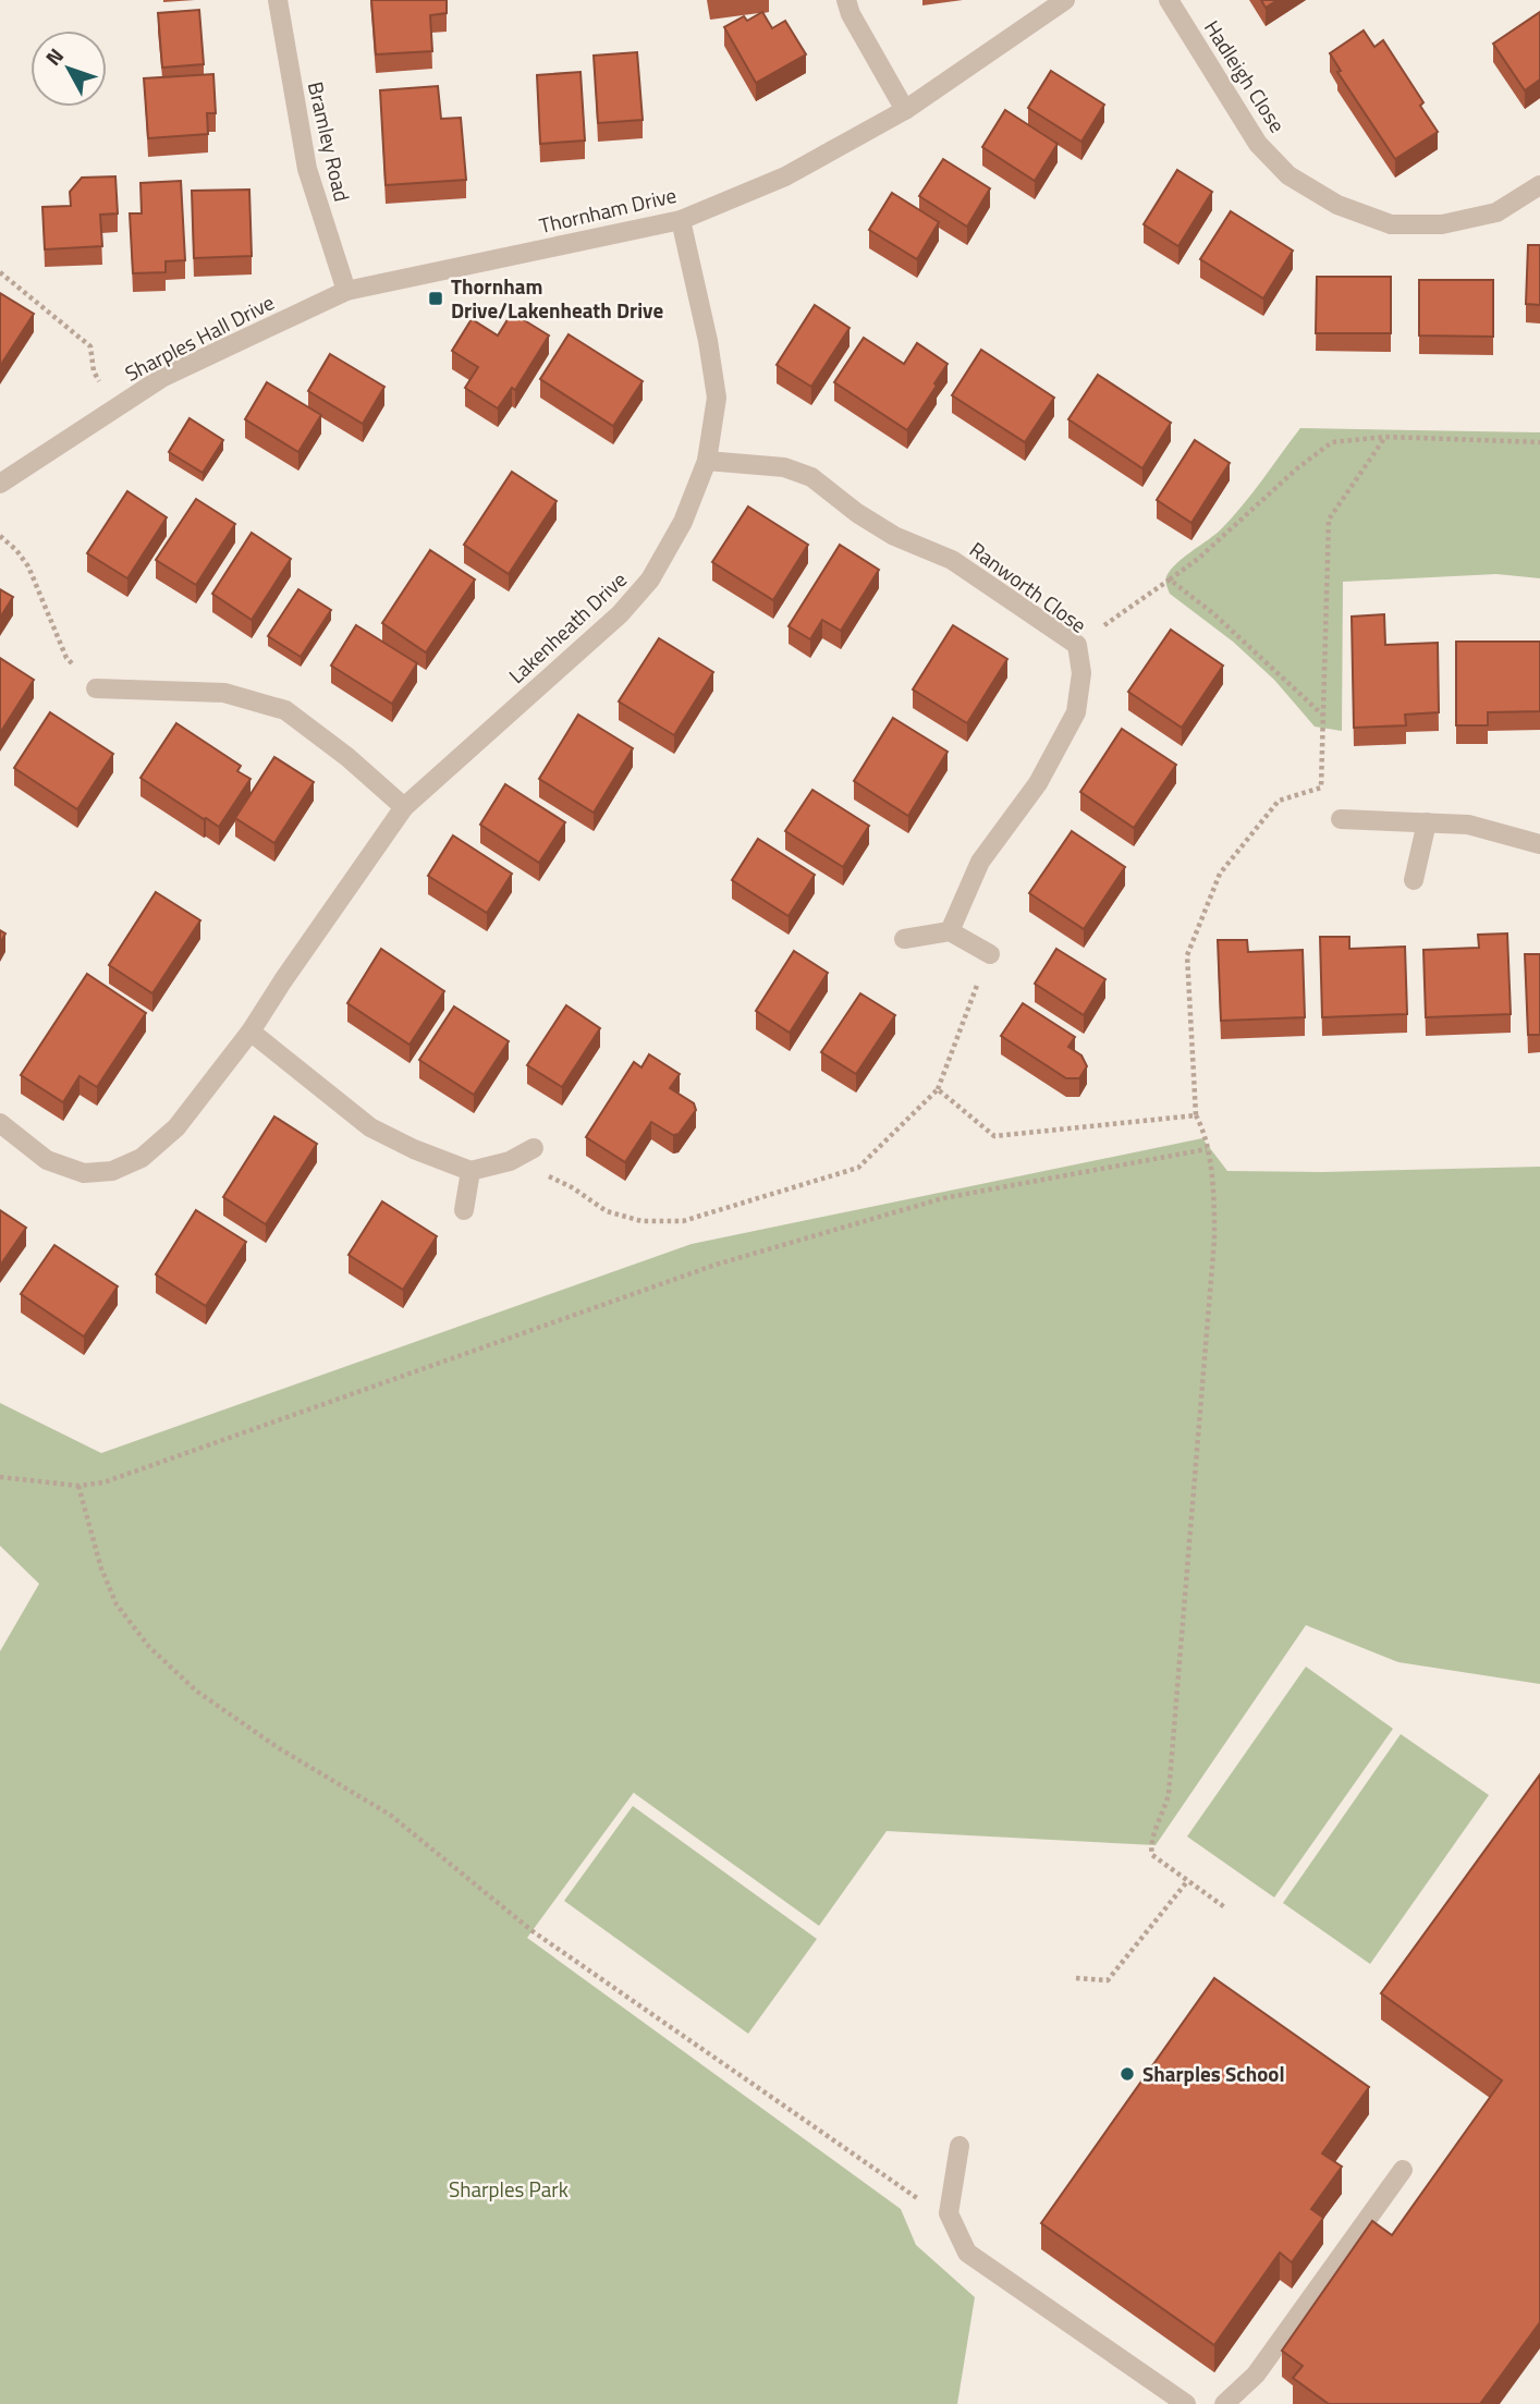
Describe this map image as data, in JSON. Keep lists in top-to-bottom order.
{
  "streets": {
    "street": [
      "Hadleigh Close",
      "Bramley Road",
      "Thornham Drive",
      "Sharples Hall Drive",
      "Ranworth Close",
      "Lakenheath Drive"
    ]
  },
  "crossings": [
    ["Bramley Road", "Thornham Drive"],
    ["Bramley Road", "Sharples Hall Drive"],
    ["Thornham Drive", "Sharples Hall Drive"],
    ["Thornham Drive", "Lakenheath Drive"],
    ["Ranworth Close", "Lakenheath Drive"]
  ],
  "parks": ["Sharples Park"],
  "places": {
    "transit": ["Thornham Drive/Lakenheath Drive"],
    "other": ["Sharples School"]
  },
  "north": "top left"
}
